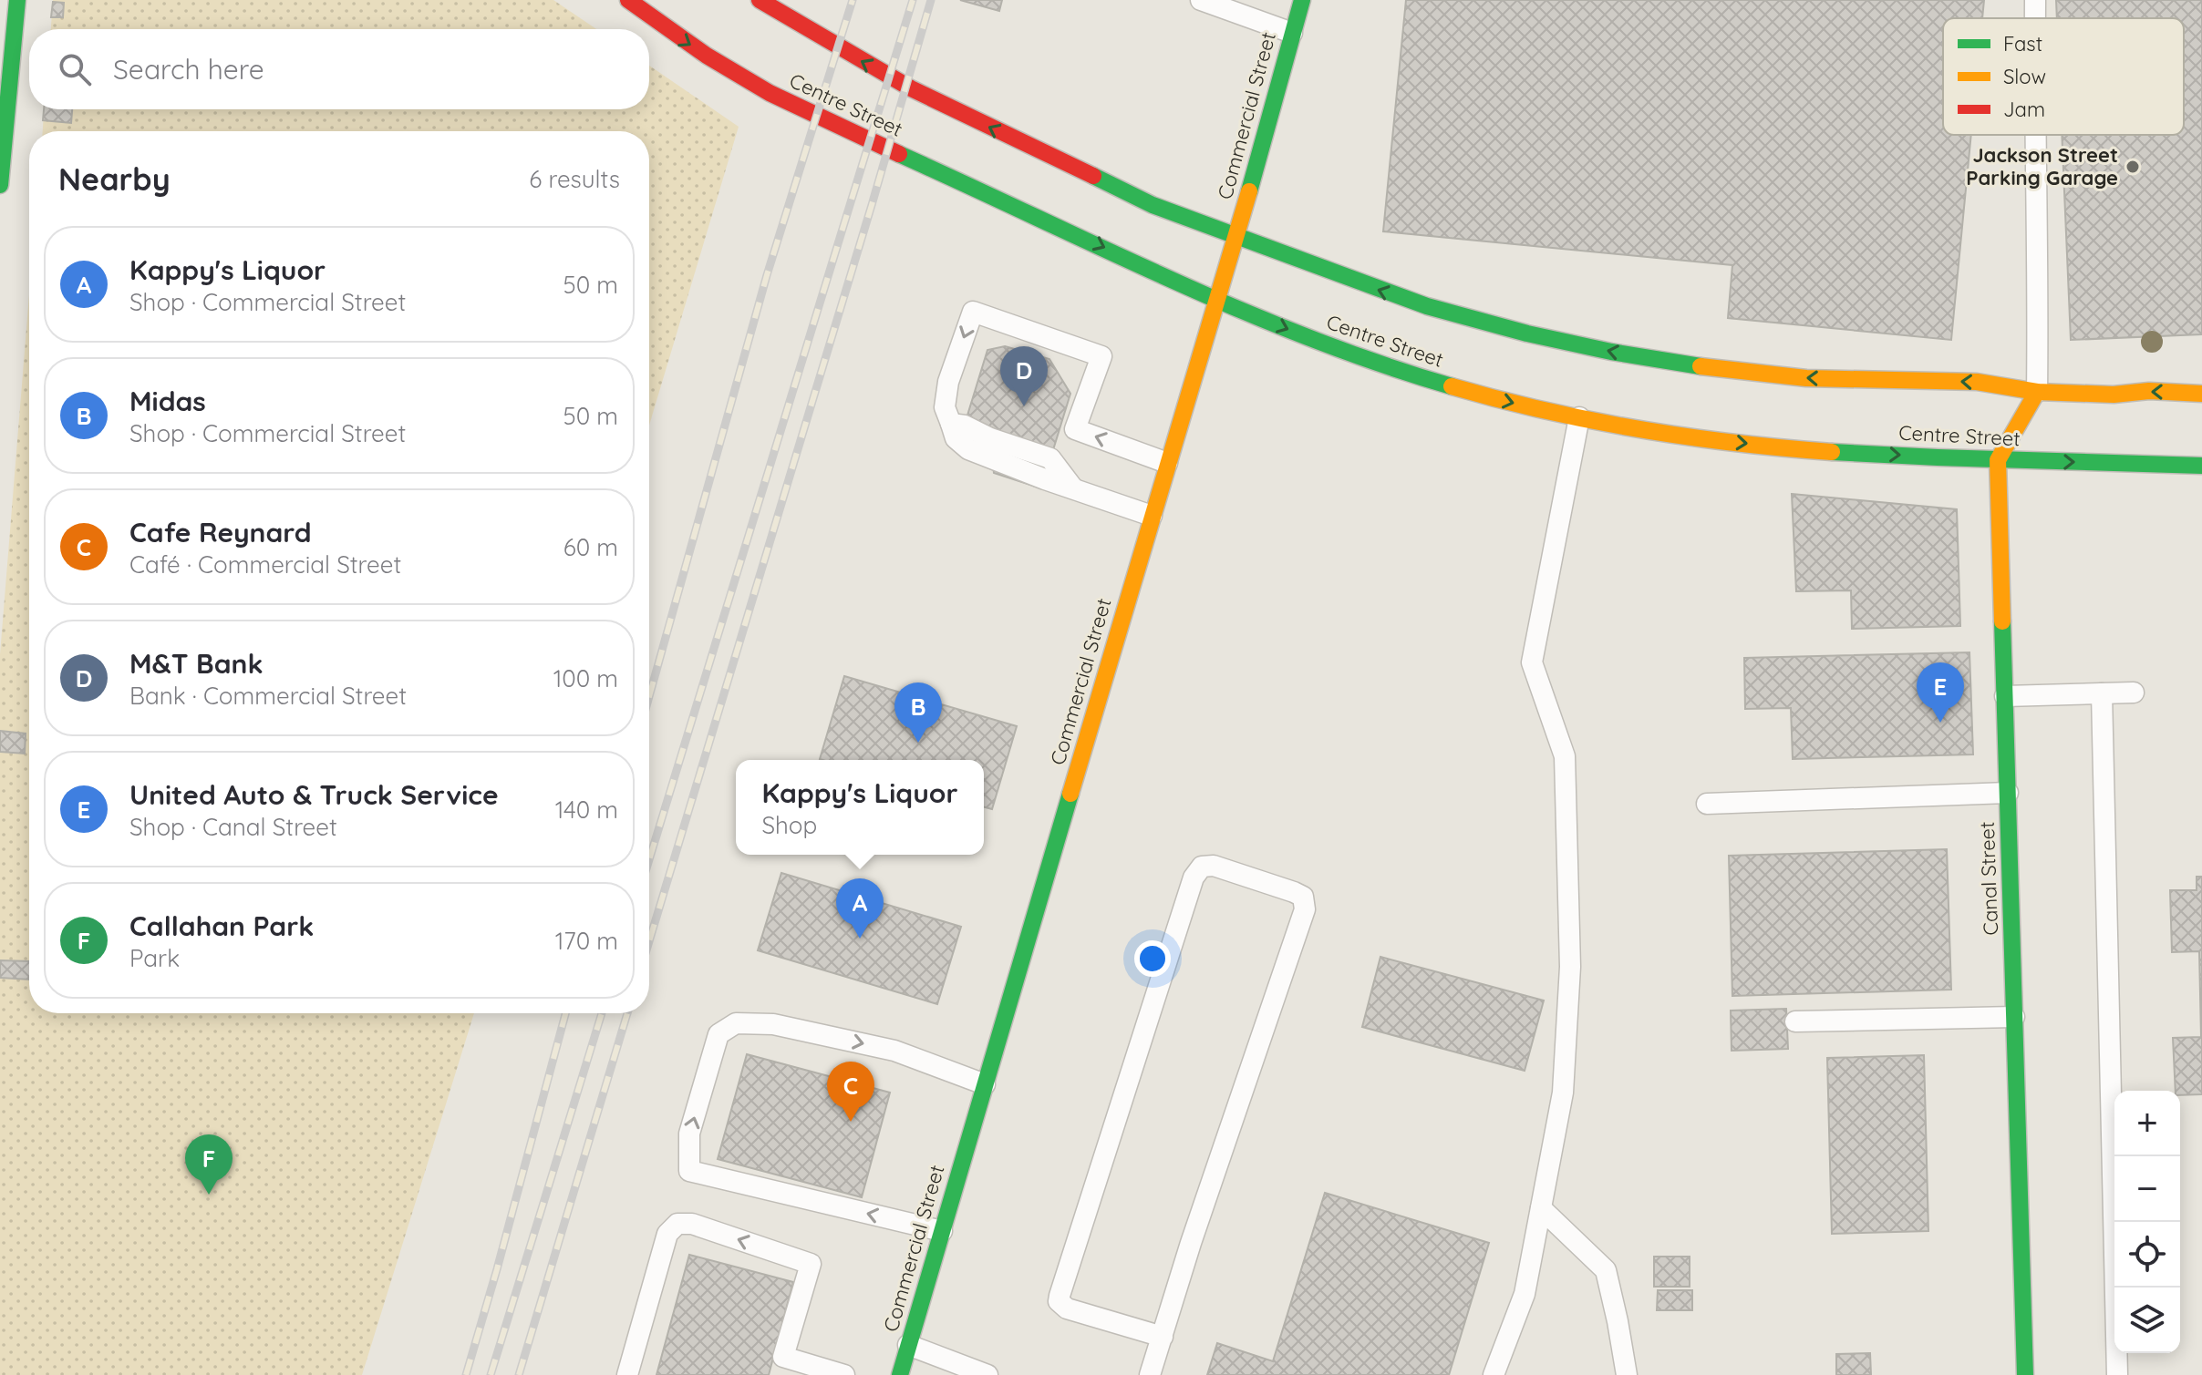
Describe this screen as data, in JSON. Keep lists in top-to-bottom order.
{
  "streets": {
    "main road": ["Centre Street", "Commercial Street", "Canal Street"]
  },
  "crossings": [
    ["Centre Street", "Commercial Street"],
    ["Centre Street", "Canal Street"]
  ],
  "places": ["Jackson Street Parking Garage"],
  "legend": ["Fast", "Slow", "Jam"],
  "page": {
    "search": "Search here",
    "heading": ["Nearby", "6 results"],
    "list": [
      {
        "mark": "A",
        "name": "Kappy's Liquor",
        "note": "Shop · Commercial Street",
        "value": "50 m"
      },
      {
        "mark": "B",
        "name": "Midas",
        "note": "Shop · Commercial Street",
        "value": "50 m"
      },
      {
        "mark": "C",
        "name": "Cafe Reynard",
        "note": "Café · Commercial Street",
        "value": "60 m"
      },
      {
        "mark": "D",
        "name": "M&T Bank",
        "note": "Bank · Commercial Street",
        "value": "100 m"
      },
      {
        "mark": "E",
        "name": "United Auto & Truck Service",
        "note": "Shop · Canal Street",
        "value": "140 m"
      },
      {
        "mark": "F",
        "name": "Callahan Park",
        "note": "Park",
        "value": "170 m"
      }
    ],
    "pins": [
      "D",
      "E",
      "B",
      "A",
      "C",
      "F"
    ],
    "popup": ["Kappy's Liquor", "Shop"],
    "map_buttons": ["+", "−"]
  }
}
